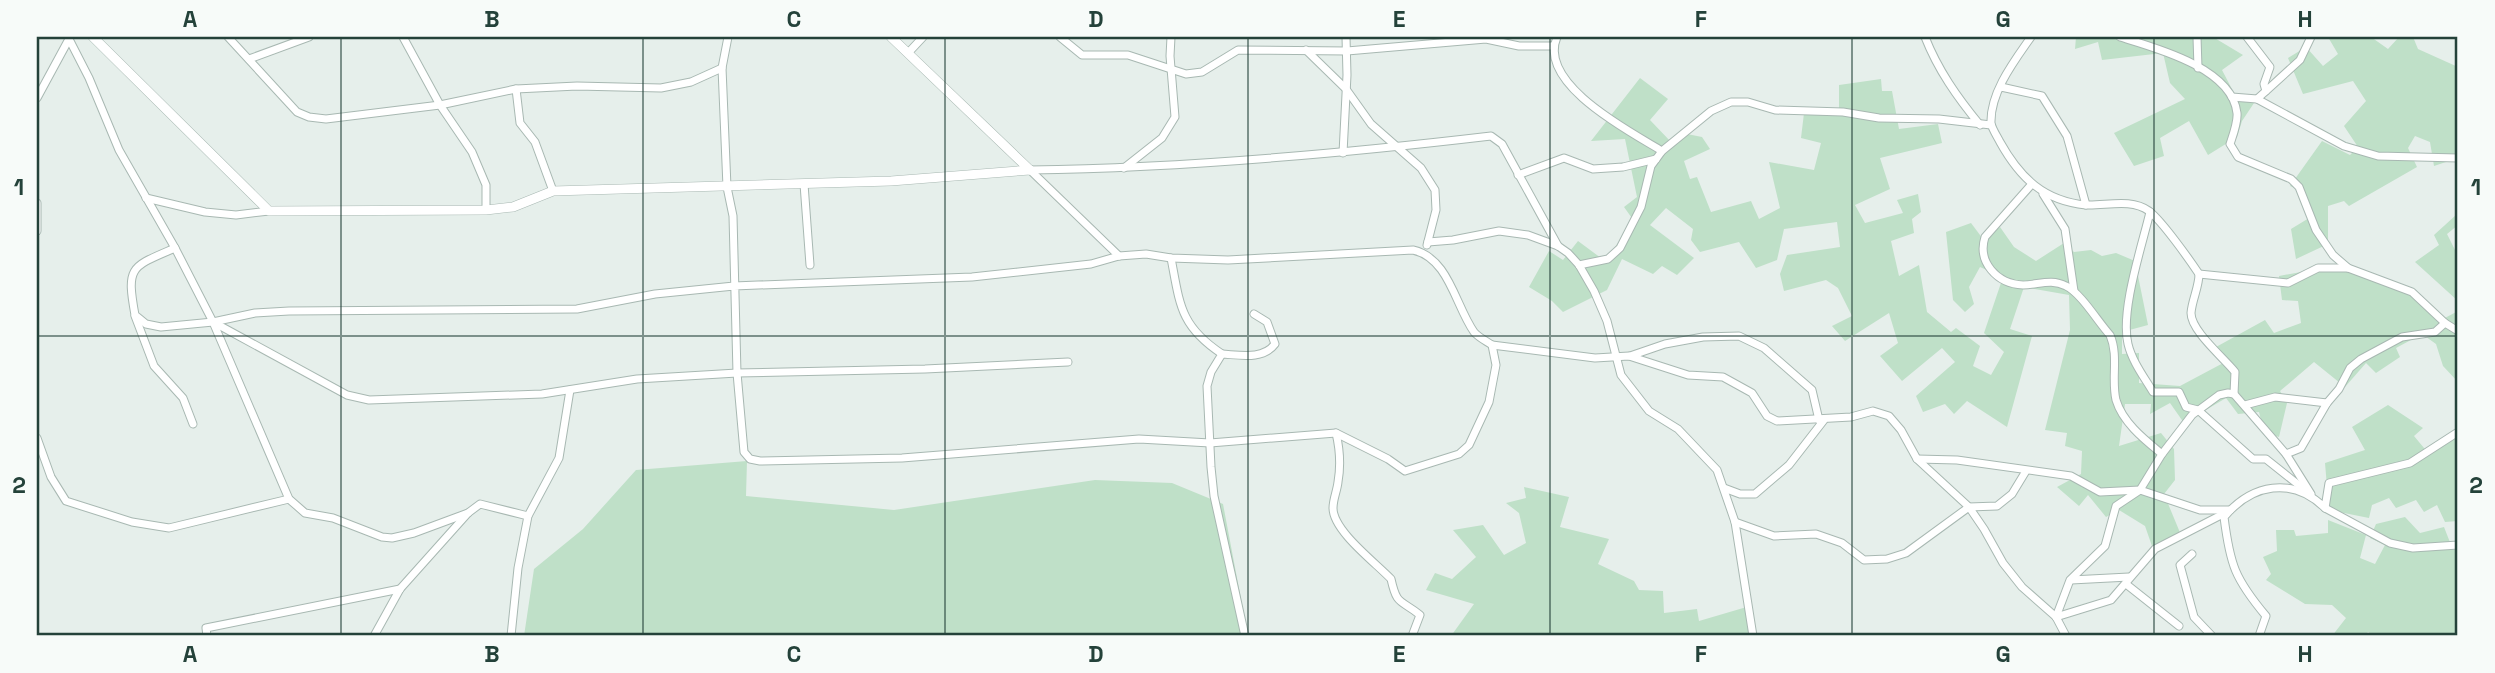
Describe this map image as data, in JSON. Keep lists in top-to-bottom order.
{
  "grid": {
    "columns": [
      "A",
      "B",
      "C",
      "D",
      "E",
      "F",
      "G",
      "H"
    ],
    "rows": ["1", "2"]
  }
}
